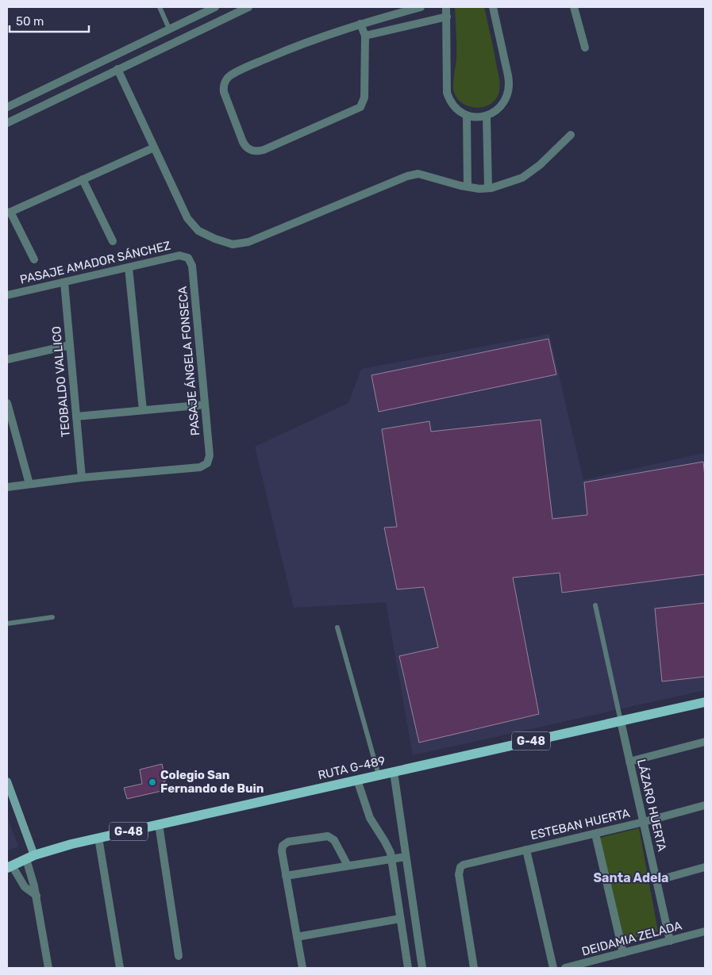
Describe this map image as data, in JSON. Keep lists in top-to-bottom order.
{
  "streets": {
    "main road": ["G-48", "RUTA G-489"],
    "street": [
      "PASAJE AMADOR SÁNCHEZ",
      "PASAJE ÁNGELA FONSECA",
      "TEOBALDO VALLICO",
      "LÁZARO HUERTA",
      "ESTEBAN HUERTA",
      "DEIDAMIA ZELADA"
    ]
  },
  "crossings": [
    ["PASAJE AMADOR SÁNCHEZ", "PASAJE ÁNGELA FONSECA"],
    ["PASAJE AMADOR SÁNCHEZ", "TEOBALDO VALLICO"],
    ["PASAJE ÁNGELA FONSECA", "TEOBALDO VALLICO"],
    ["RUTA G-489", "LÁZARO HUERTA"],
    ["LÁZARO HUERTA", "ESTEBAN HUERTA"],
    ["LÁZARO HUERTA", "DEIDAMIA ZELADA"]
  ],
  "districts": ["Santa Adela"],
  "places": ["Colegio San Fernando de Buin"],
  "scale_bar": "50 m"
}
